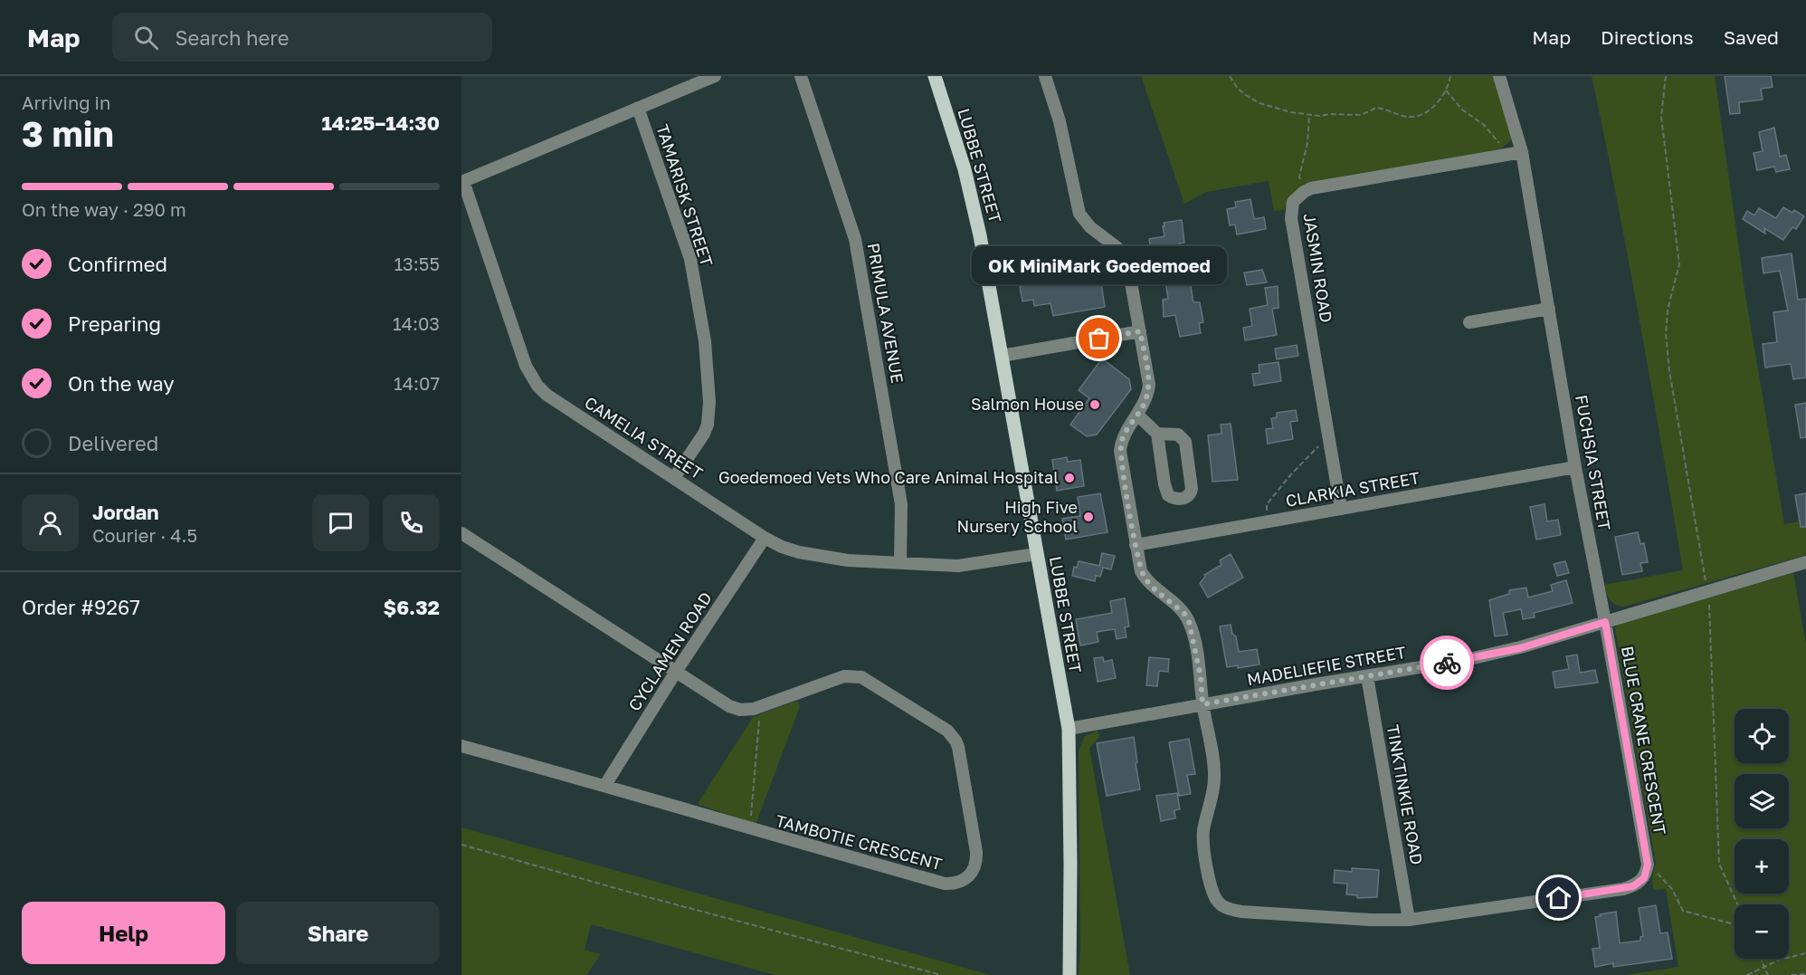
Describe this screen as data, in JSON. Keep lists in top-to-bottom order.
{
  "streets": {
    "main road": ["LUBBE STREET"],
    "street": [
      "TAMARISK STREET",
      "JASMIN ROAD",
      "PRIMULA AVENUE",
      "CAMELIA STREET",
      "FUCHSIA STREET",
      "CLARKIA STREET",
      "CYCLAMEN ROAD",
      "MADELIEFIE STREET",
      "BLUE CRANE CRESCENT",
      "TINKTINKIE ROAD",
      "TAMBOTIE CRESCENT"
    ]
  },
  "crossings": [
    ["LUBBE STREET", "CAMELIA STREET"],
    ["LUBBE STREET", "MADELIEFIE STREET"],
    ["TAMARISK STREET", "CAMELIA STREET"],
    ["JASMIN ROAD", "FUCHSIA STREET"],
    ["JASMIN ROAD", "CLARKIA STREET"],
    ["PRIMULA AVENUE", "CAMELIA STREET"],
    ["CAMELIA STREET", "CYCLAMEN ROAD"],
    ["FUCHSIA STREET", "CLARKIA STREET"],
    ["FUCHSIA STREET", "MADELIEFIE STREET"],
    ["FUCHSIA STREET", "BLUE CRANE CRESCENT"],
    ["CYCLAMEN ROAD", "TAMBOTIE CRESCENT"],
    ["MADELIEFIE STREET", "BLUE CRANE CRESCENT"],
    ["MADELIEFIE STREET", "TINKTINKIE ROAD"]
  ],
  "places": [
    "OK MiniMark Goedemoed",
    "Salmon House",
    "Goedemoed Vets Who Care Animal Hospital",
    "High Five Nursery School"
  ],
  "page": {
    "header": "Map",
    "search": "Search here",
    "nav": ["Map", "Directions", "Saved"],
    "heading": ["3 min", "Arriving in", "14:25–14:30"],
    "panel": [
      "Jordan",
      "Courier · 4.5",
      "Order #9267",
      "$6.32"
    ],
    "bar": "On the way · 290 m",
    "list": [
      ["Confirmed", "13:55"],
      ["Preparing", "14:03"],
      ["On the way", "14:07"],
      "Delivered"
    ],
    "bubble": "OK MiniMark Goedemoed",
    "map_buttons": ["+", "−"],
    "buttons": ["Help", "Share"]
  }
}
